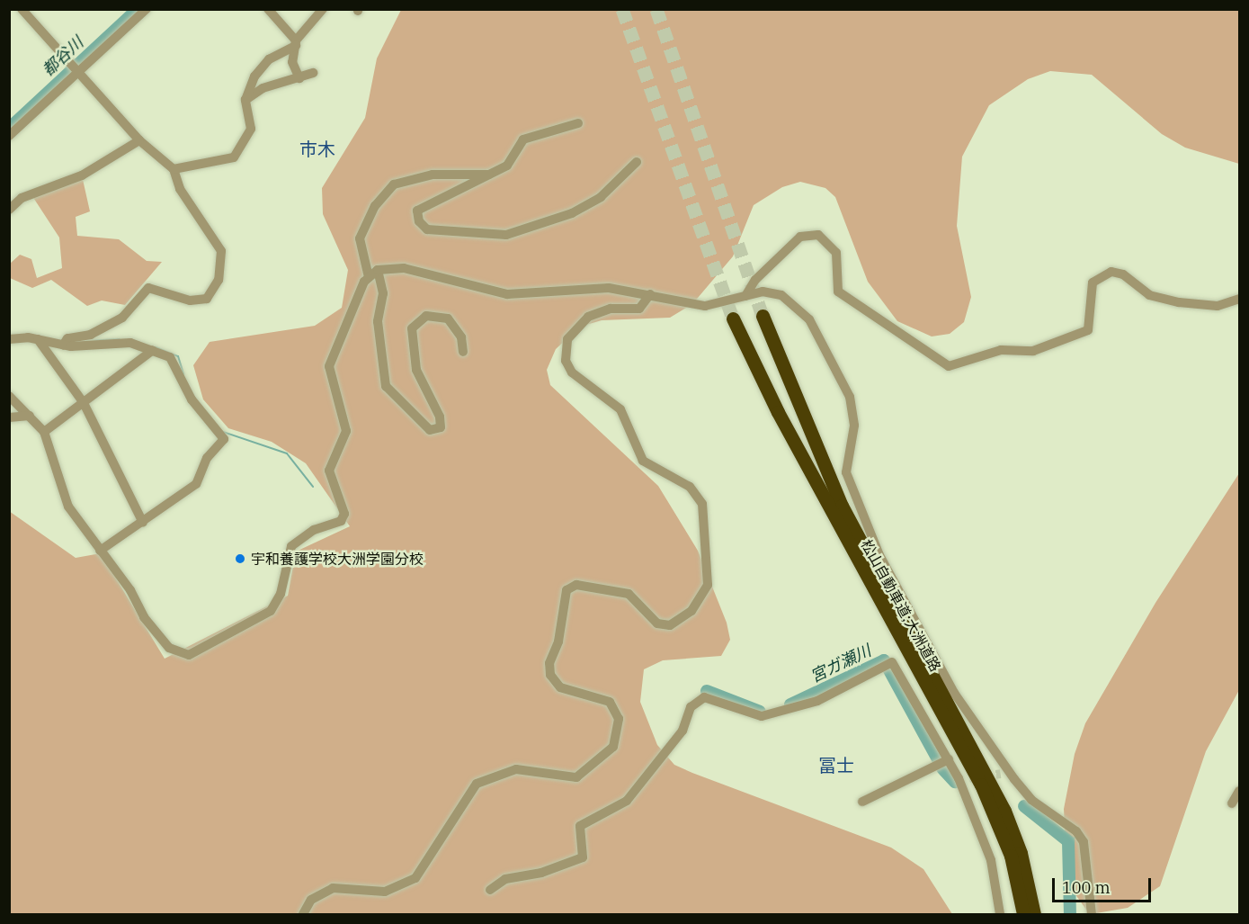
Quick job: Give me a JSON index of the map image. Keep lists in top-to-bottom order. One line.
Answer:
{"streets":{"highway":["松山自動車道;大洲道路"]},"districts":["市木","冨士"],"water":["都谷川","宮ガ瀬川"],"places":["宇和養護学校大洲学園分校"],"scale_bar":"100 m"}
